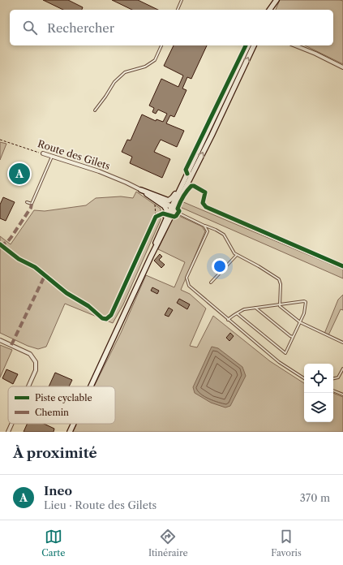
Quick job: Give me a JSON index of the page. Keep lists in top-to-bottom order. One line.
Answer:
{"streets":{"main road":["Route des Gilets"]},"legend":["Piste cyclable","Chemin"],"page":{"search":"Rechercher","pins":"A","heading":"À proximité","list":[{"mark":"A","name":"Ineo","note":"Lieu · Route des Gilets","value":"370 m"}],"nav":["Carte","Itinéraire","Favoris"]}}
